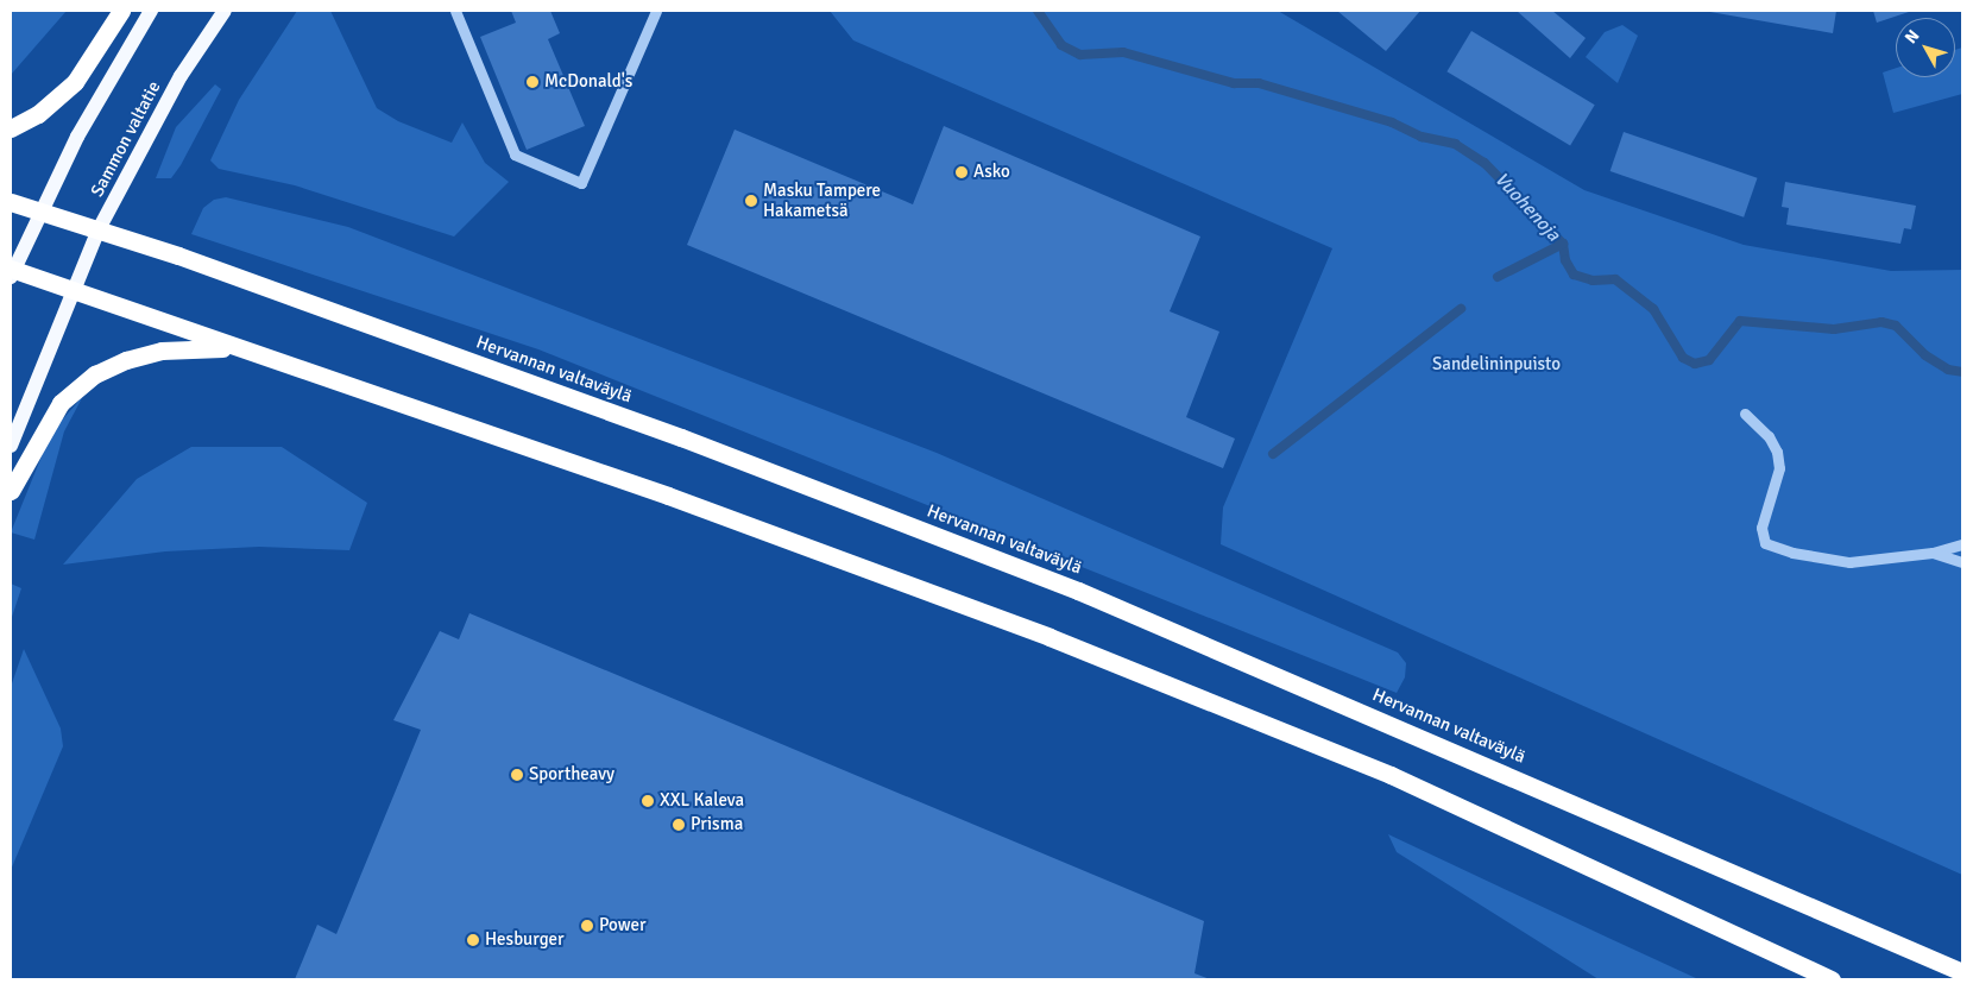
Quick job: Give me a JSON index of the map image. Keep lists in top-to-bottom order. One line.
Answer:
{"streets":{"highway":["Hervannan valtaväylä"],"main road":["Sammon valtatie"]},"crossings":[["Sammon valtatie","Hervannan valtaväylä"]],"water":["Vuohenoja"],"parks":["Sandelininpuisto"],"places":["McDonald's","Asko","Masku Tampere Hakametsä","Sportheavy","XXL Kaleva","Prisma","Power","Hesburger"],"north":"top left"}
